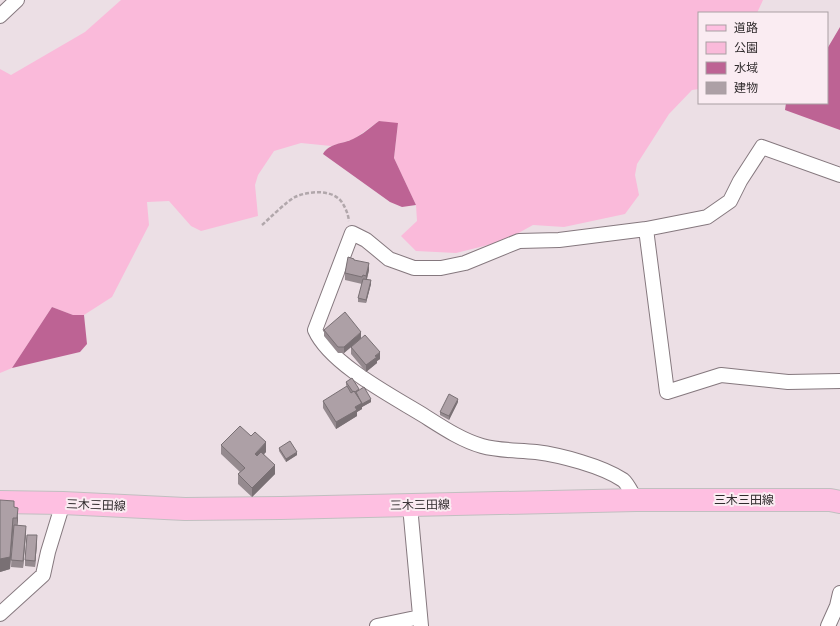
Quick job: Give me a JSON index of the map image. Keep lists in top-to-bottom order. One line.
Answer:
{"streets":{"main road":["三木三田線"]},"legend":["道路","公園","水域","建物"]}
